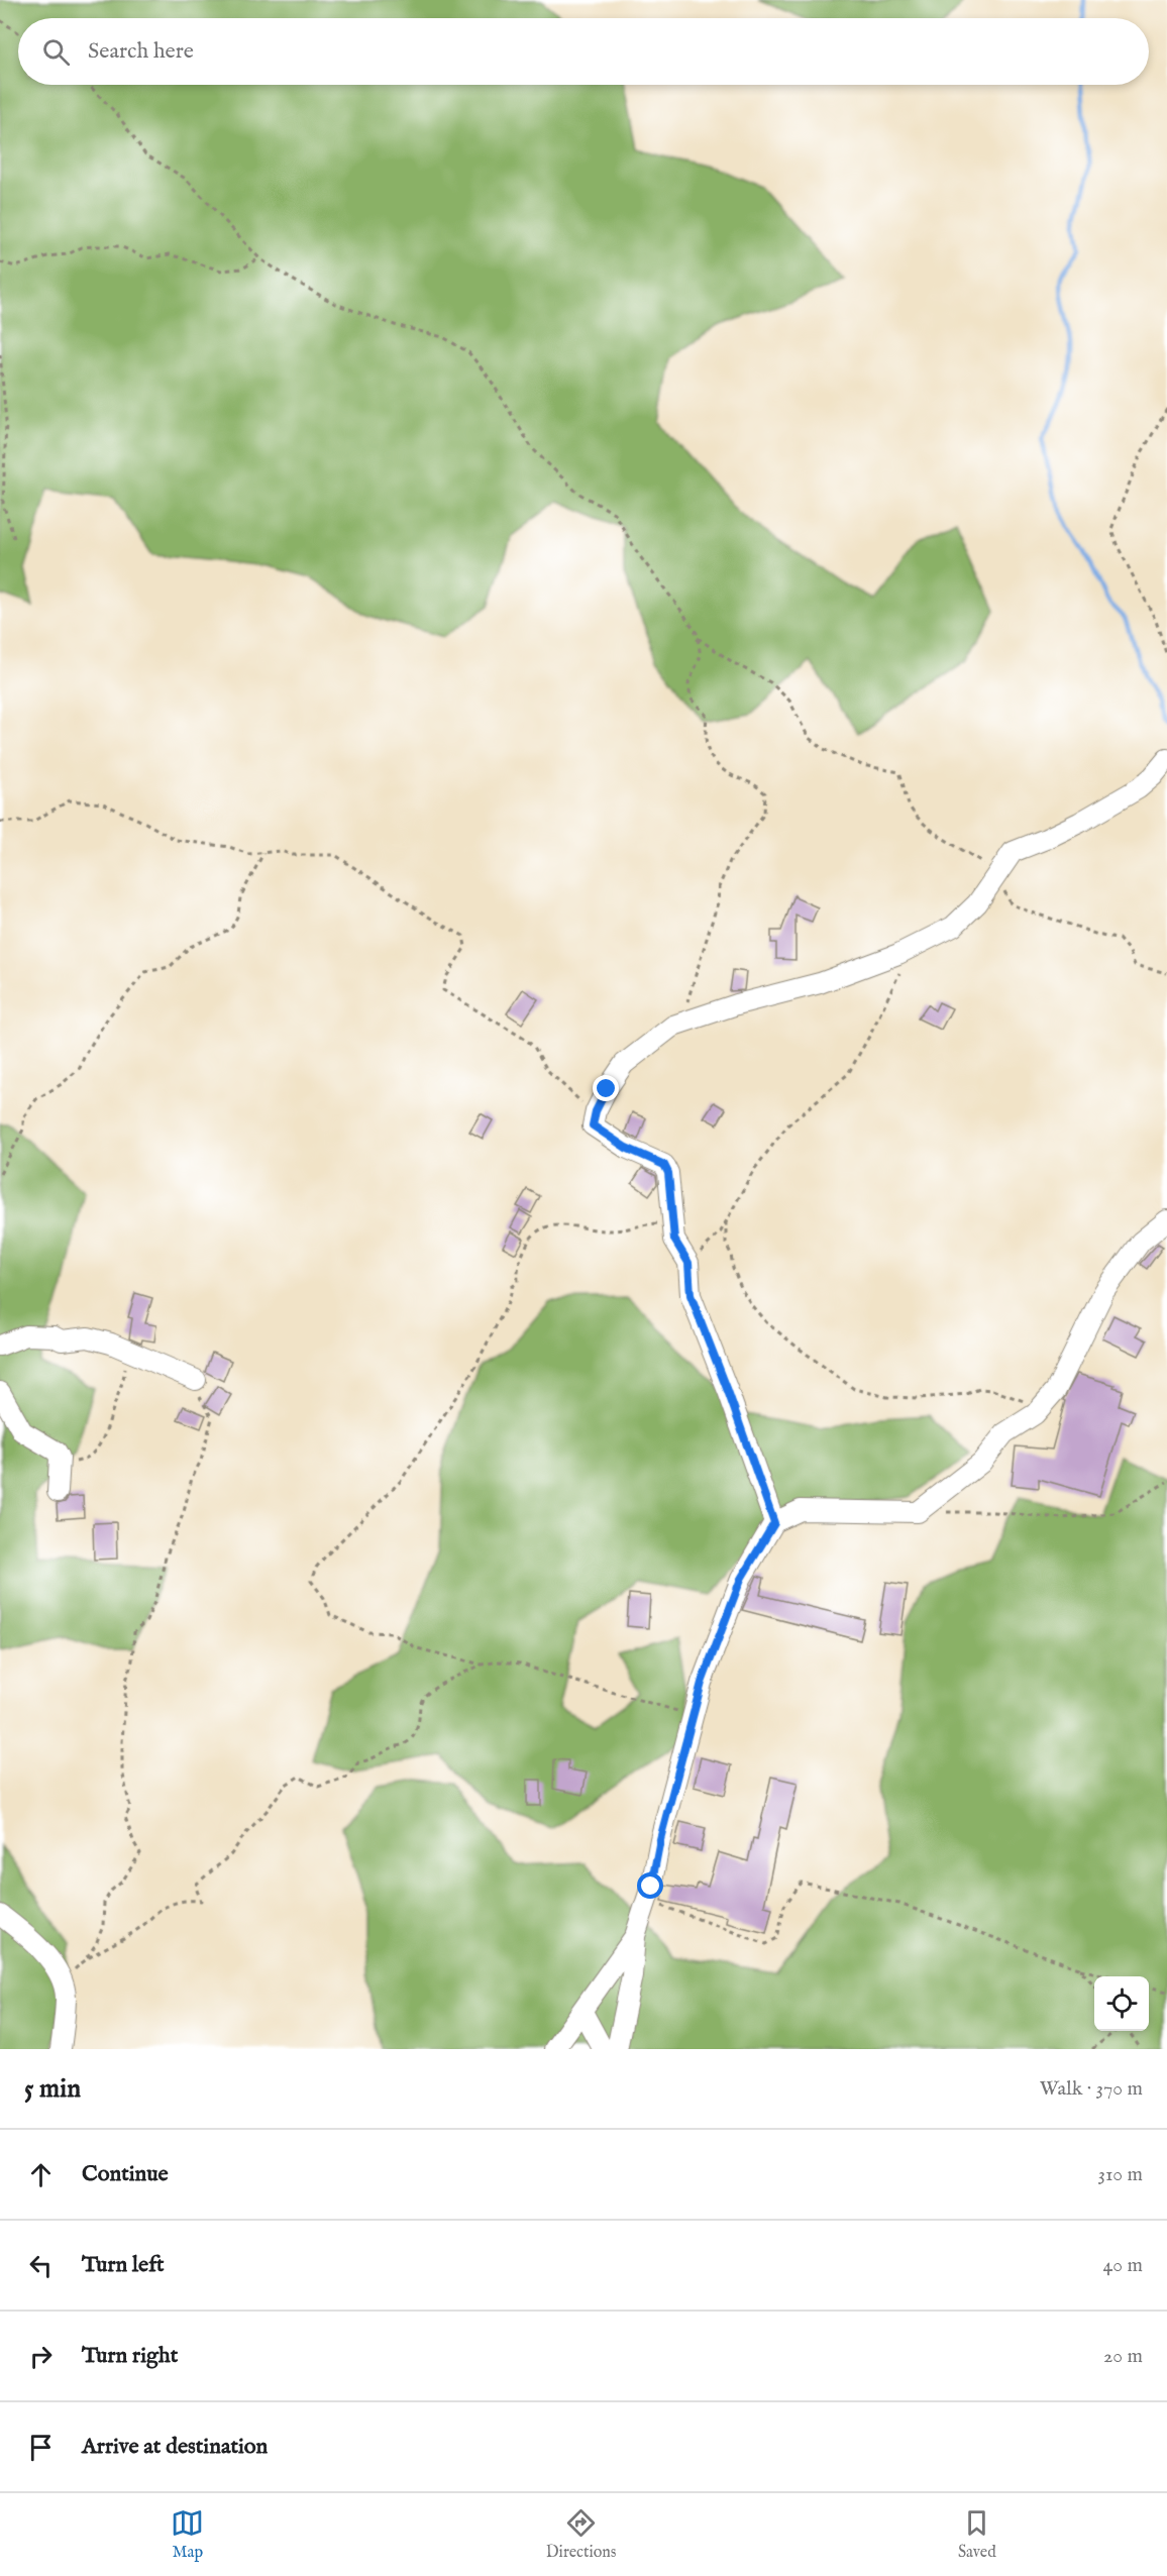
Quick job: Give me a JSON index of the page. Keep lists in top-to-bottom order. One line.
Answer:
{"page":{"search":"Search here","heading":["5 min","Walk · 370 m"],"list":[["Continue","310 m"],["Turn left","40 m"],["Turn right","20 m"],"Arrive at destination"],"nav":["Map","Directions","Saved"]}}
